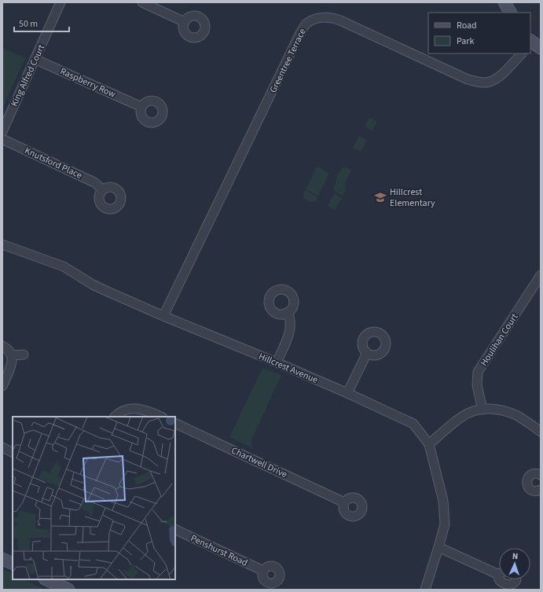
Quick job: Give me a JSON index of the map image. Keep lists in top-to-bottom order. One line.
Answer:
{"streets":{"street":["Greentree Terrace","King Alfred Court","Raspberry Row","Knutsford Place","Houlihan Court","Hillcrest Avenue","Chartwell Drive","Penshurst Road"]},"crossings":[["Greentree Terrace","Hillcrest Avenue"],["King Alfred Court","Raspberry Row"]],"places":{"school or university":["Hillcrest Elementary"]},"legend":["Road","Park"],"scale_bar":"50 m","north":"top"}
